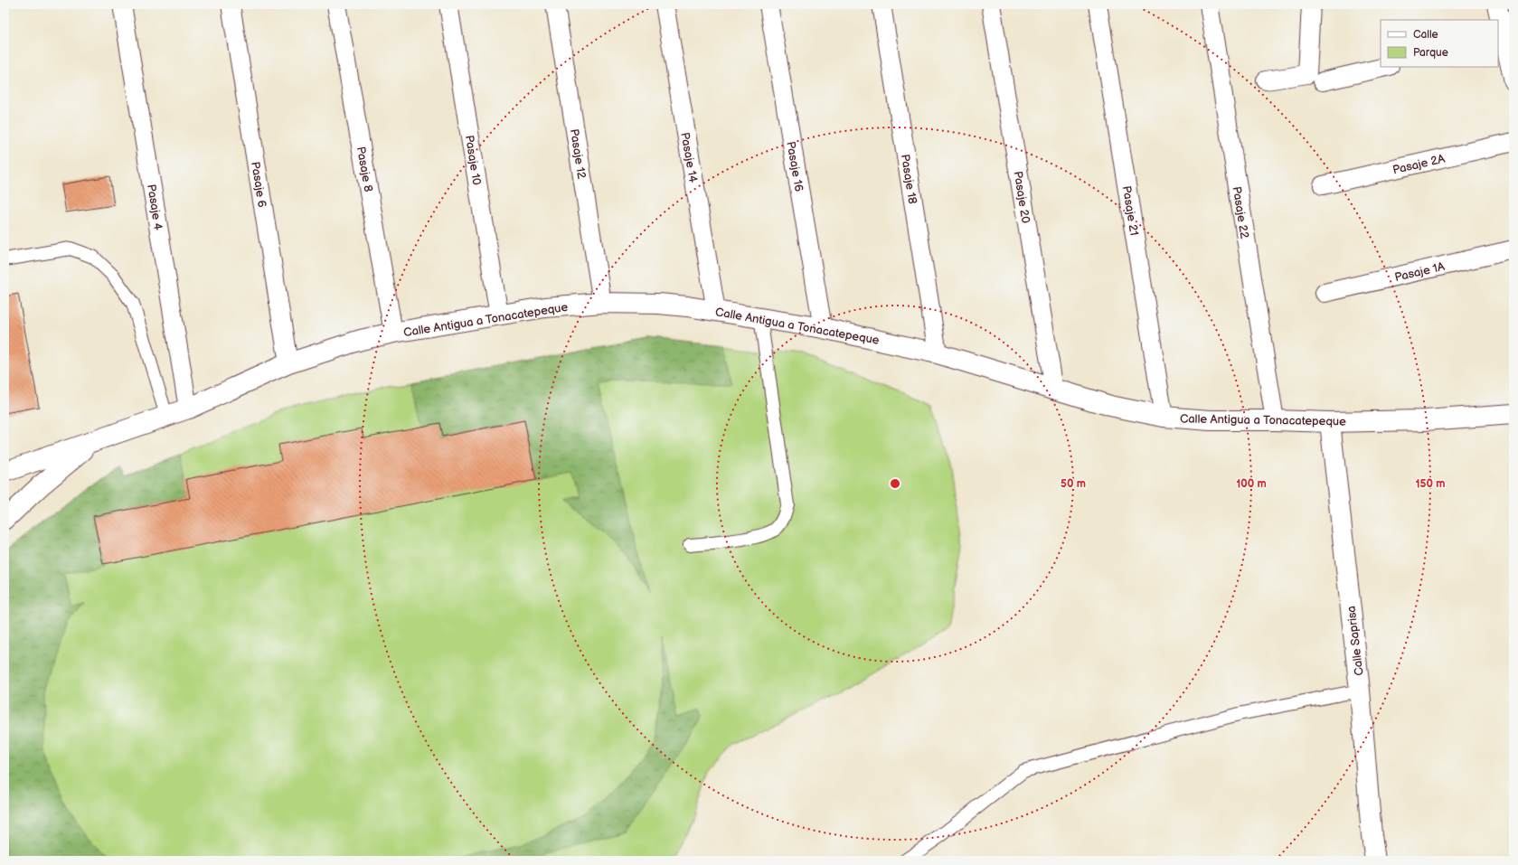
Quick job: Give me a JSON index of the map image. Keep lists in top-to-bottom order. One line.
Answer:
{"streets":{"street":["Pasaje 12","Pasaje 14","Pasaje 10","Pasaje 2A","Pasaje 16","Pasaje 8","Pasaje 18","Pasaje 6","Pasaje 20","Pasaje 4","Pasaje 21","Pasaje 22","Pasaje 1A","Calle Antigua a Tonacatepeque","Calle Saprisa"]},"crossings":[["Pasaje 12","Calle Antigua a Tonacatepeque"],["Pasaje 14","Calle Antigua a Tonacatepeque"],["Pasaje 10","Calle Antigua a Tonacatepeque"],["Pasaje 16","Calle Antigua a Tonacatepeque"],["Pasaje 8","Calle Antigua a Tonacatepeque"],["Pasaje 18","Calle Antigua a Tonacatepeque"],["Pasaje 6","Calle Antigua a Tonacatepeque"],["Pasaje 20","Calle Antigua a Tonacatepeque"],["Pasaje 4","Calle Antigua a Tonacatepeque"],["Pasaje 21","Calle Antigua a Tonacatepeque"],["Pasaje 22","Calle Antigua a Tonacatepeque"],["Calle Antigua a Tonacatepeque","Calle Saprisa"]],"legend":["Calle","Parque"],"rings":["50 m","100 m","150 m"]}
